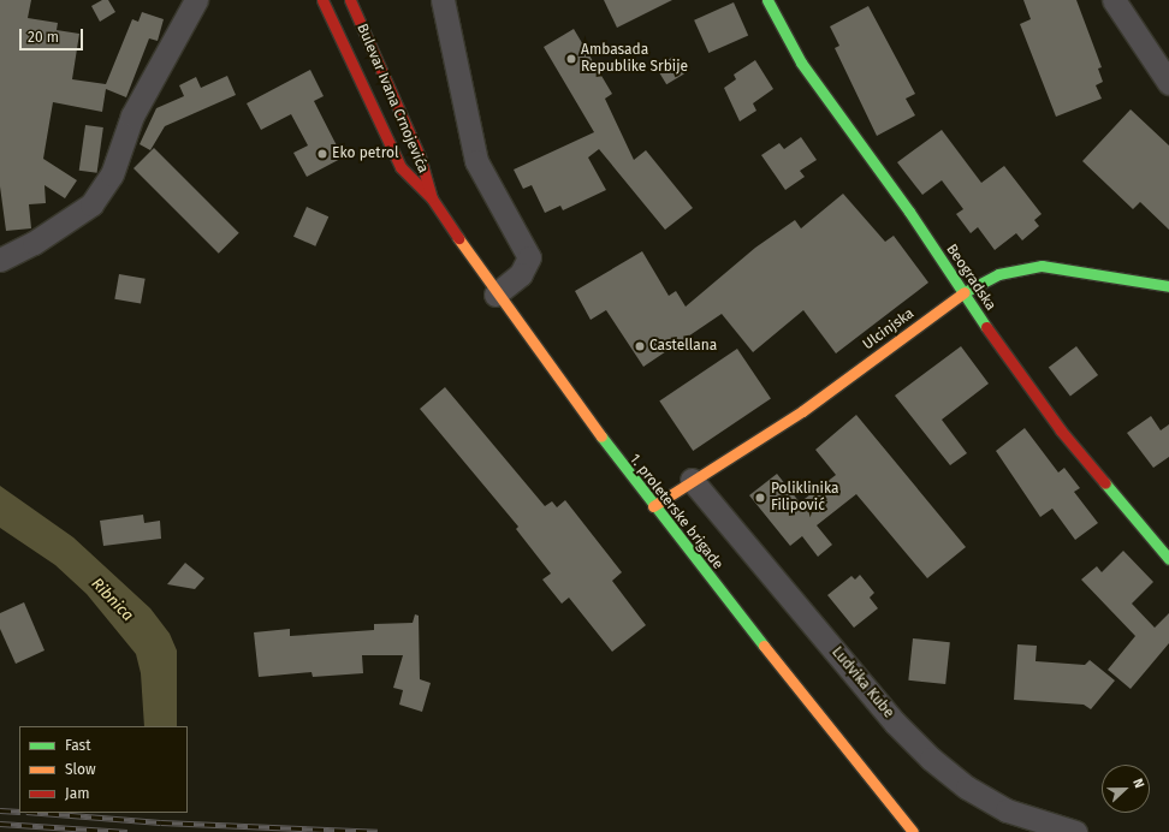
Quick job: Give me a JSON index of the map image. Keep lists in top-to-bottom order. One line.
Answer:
{"streets":{"street":["Bulevar Ivana Crnojevića","Beogradska","Ulcinjska","1. proleterske brigade","Ludvika Kube"]},"crossings":[["Bulevar Ivana Crnojevića","1. proleterske brigade"],["Beogradska","Ulcinjska"],["Ulcinjska","1. proleterske brigade"],["Ulcinjska","Ludvika Kube"]],"water":["Ribnica"],"places":["Ambasada Republike Srbije","Eko petrol","Castellana","Poliklinika Filipović"],"legend":["Fast","Slow","Jam"],"scale_bar":"20 m","north":"right"}
